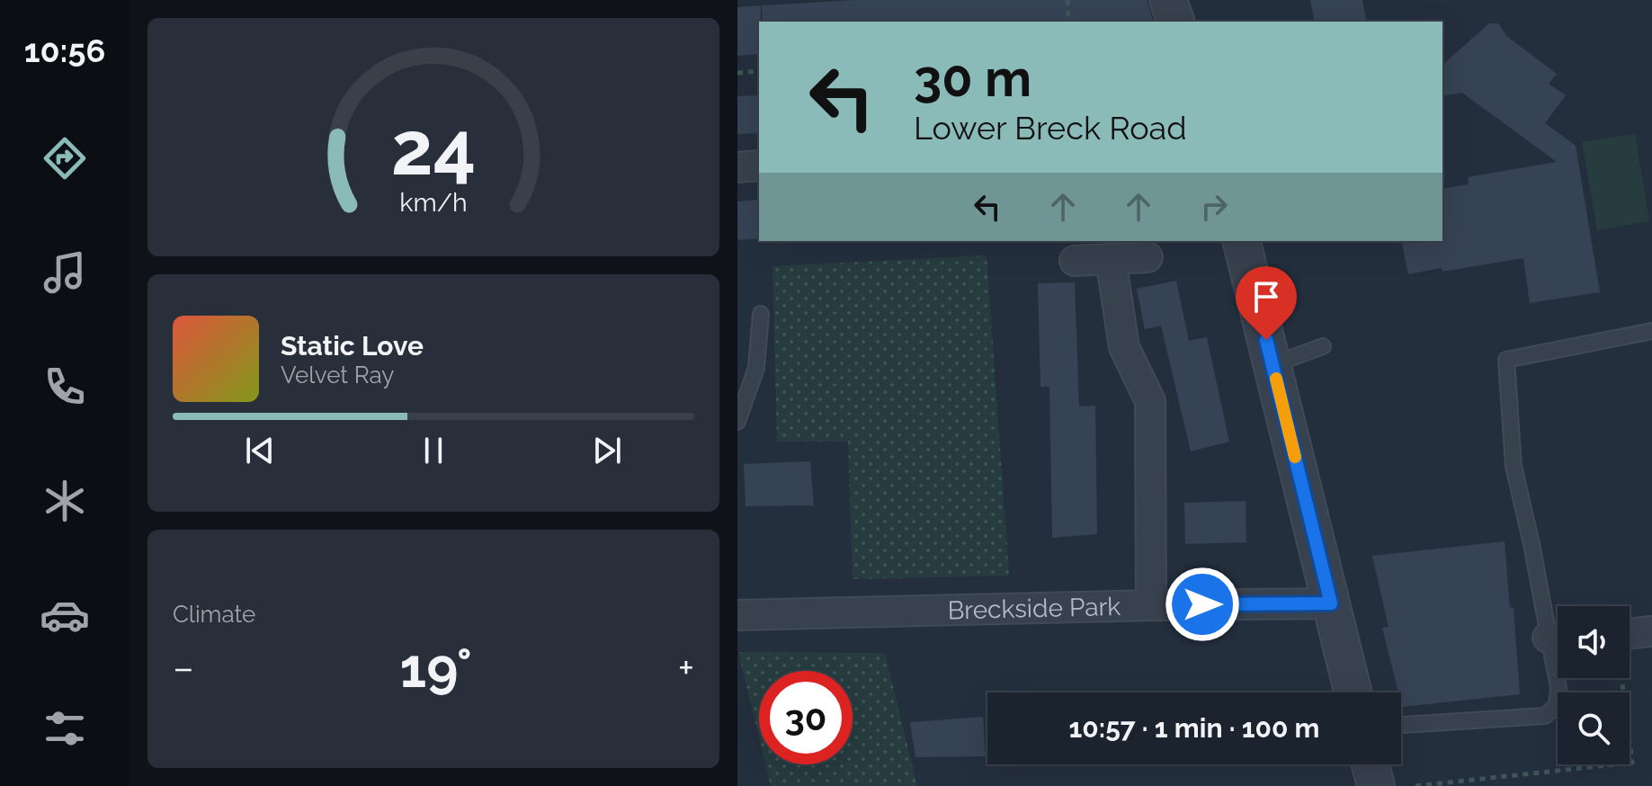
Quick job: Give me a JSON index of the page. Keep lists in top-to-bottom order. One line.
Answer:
{"streets":{"street":["Breckside Park"]},"page":{"tabs":"10:56","turn":["30 m","Lower Breck Road"],"song":["Static Love","Velvet Ray"],"tile":"Climate","heat":["−","19°","+"],"limit":"30","trip":"10:57 · 1 min · 100 m","gauge":["24","km/h"]}}
